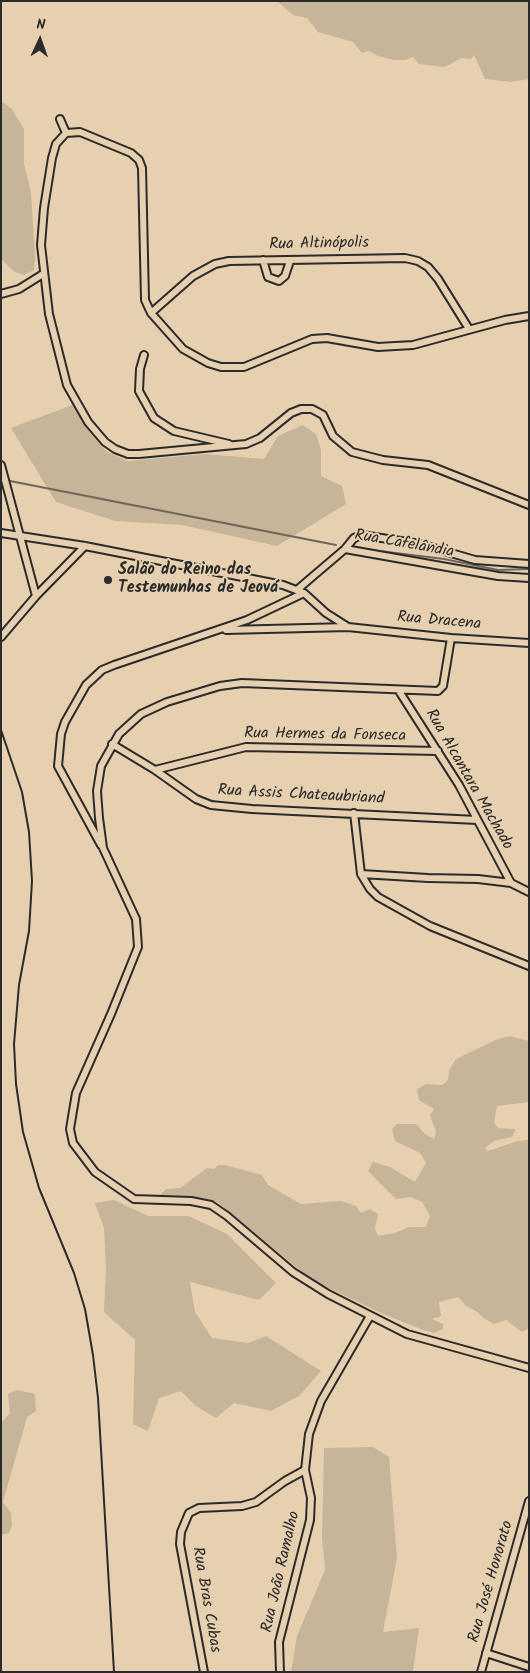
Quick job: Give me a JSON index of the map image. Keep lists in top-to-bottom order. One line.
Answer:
{"streets":{"street":["Rua Altinópolis","Rua Cafelândia","Rua Dracena","Rua Hermes da Fonseca","Rua Alcantara Machado","Rua Assis Chateaubriand","Rua João Ramalho","Rua José Honorato","Rua Bras Cubas"]},"crossings":[["Rua Hermes da Fonseca","Rua Alcantara Machado"],["Rua Hermes da Fonseca","Rua Assis Chateaubriand"],["Rua Alcantara Machado","Rua Assis Chateaubriand"],["Rua João Ramalho","Rua Bras Cubas"]],"places":["Salão do Reino das Testemunhas de Jeová"],"north":"top"}
